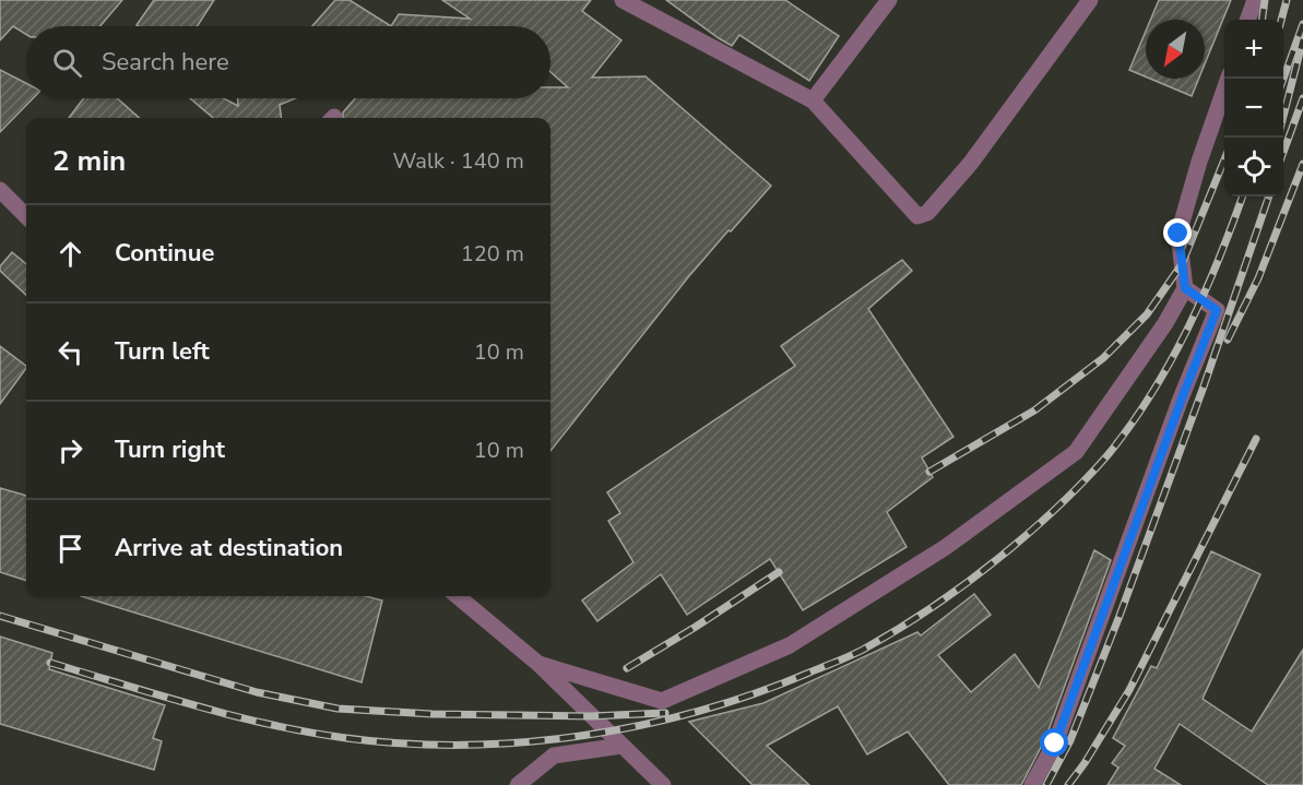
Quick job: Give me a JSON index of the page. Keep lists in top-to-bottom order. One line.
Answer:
{"north":"bottom left","page":{"map_buttons":["+","−"],"search":"Search here","heading":["2 min","Walk · 140 m"],"list":[["Continue","120 m"],["Turn left","10 m"],["Turn right","10 m"],"Arrive at destination"]}}
